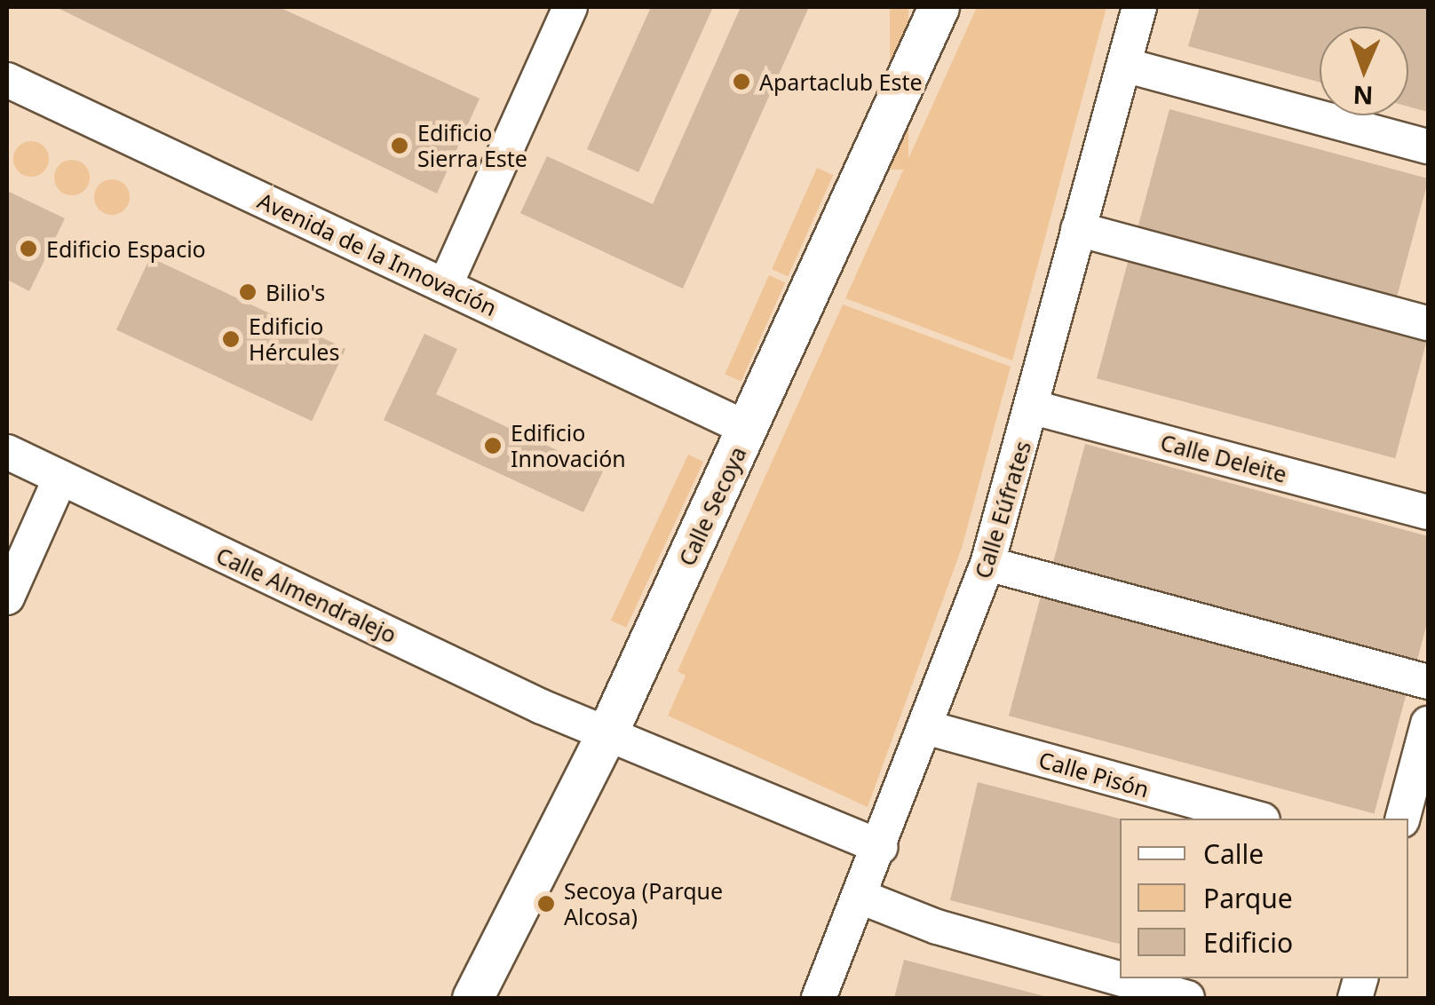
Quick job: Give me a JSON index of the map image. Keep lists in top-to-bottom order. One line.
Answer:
{"streets":{"main road":["Calle Secoya"],"street":["Avenida de la Innovación","Calle Deleite","Calle Eúfrates","Calle Almendralejo","Calle Pisón"]},"crossings":[["Avenida de la Innovación","Calle Secoya"],["Calle Deleite","Calle Eúfrates"],["Calle Secoya","Calle Almendralejo"],["Calle Eúfrates","Calle Almendralejo"],["Calle Eúfrates","Calle Pisón"]],"places":["Apartaclub Este","Edificio Sierra Este","Edificio Espacio","Bilio's","Edificio Hércules","Edificio Innovación","Secoya (Parque Alcosa)"],"legend":["Calle","Parque","Edificio"],"north":"bottom"}
